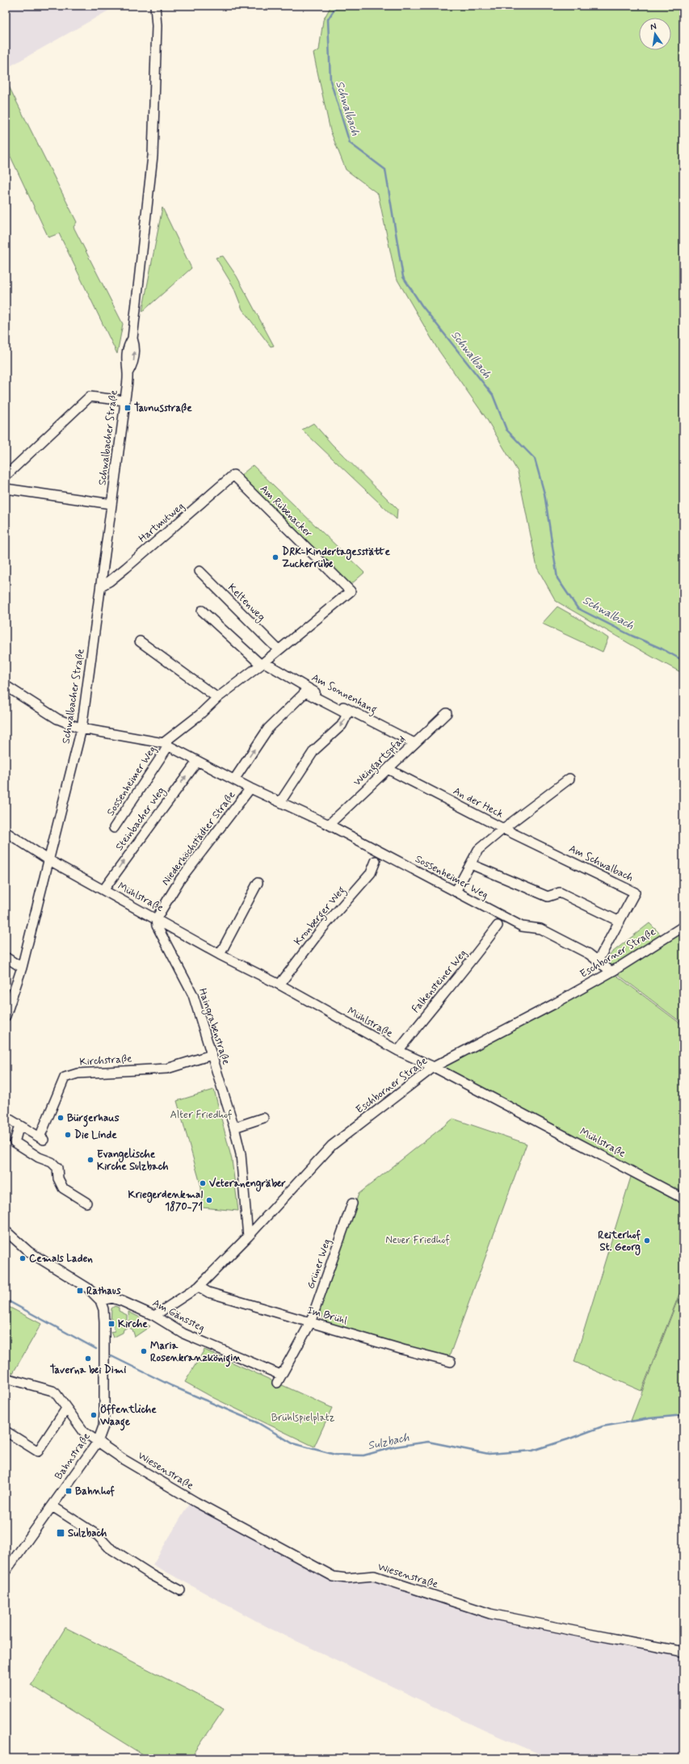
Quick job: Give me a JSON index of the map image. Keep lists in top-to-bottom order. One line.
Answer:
{"streets":{"street":["Schwalbacher Straße","Am Rübenacker","Hartmutweg","Keltenweg","Am Sonnenhang","Weingartspfad","Sossenheimer Weg","An der Heck","Steinbacher Weg","Niederhöchstädter Straße","Am Schwalbach","Mühlstraße","Kronberger Weg","Eschborner Straße","Falkensteiner Weg","Haingrabenstraße","Kirchstraße","Grüner Weg","Am Gänssteg","Im Brühl","Bahnstraße","Wiesenstraße"]},"crossings":[["Schwalbacher Straße","Hartmutweg"],["Schwalbacher Straße","Sossenheimer Weg"],["Schwalbacher Straße","Mühlstraße"],["Am Rübenacker","Hartmutweg"],["Am Rübenacker","Keltenweg"],["Am Sonnenhang","Weingartspfad"],["Weingartspfad","Sossenheimer Weg"],["Weingartspfad","An der Heck"],["Sossenheimer Weg","An der Heck"],["Sossenheimer Weg","Steinbacher Weg"],["Sossenheimer Weg","Niederhöchstädter Straße"],["Sossenheimer Weg","Am Schwalbach"],["Sossenheimer Weg","Eschborner Straße"],["An der Heck","Am Schwalbach"],["Steinbacher Weg","Mühlstraße"],["Niederhöchstädter Straße","Mühlstraße"],["Niederhöchstädter Straße","Haingrabenstraße"],["Mühlstraße","Kronberger Weg"],["Mühlstraße","Eschborner Straße"],["Mühlstraße","Falkensteiner Weg"],["Mühlstraße","Haingrabenstraße"],["Eschborner Straße","Haingrabenstraße"],["Eschborner Straße","Am Gänssteg"],["Eschborner Straße","Im Brühl"],["Haingrabenstraße","Kirchstraße"],["Grüner Weg","Am Gänssteg"],["Grüner Weg","Im Brühl"],["Am Gänssteg","Bahnstraße"],["Bahnstraße","Wiesenstraße"]],"one_way":["Steinbacher Weg"],"water":["Schwalbach","Sulzbach"],"parks":["Alter Friedhof","Neuer Friedhof","Brühlspielplatz"],"places":{"transit":["Taunusstraße","Rathaus","Kirche","Bahnhof","Sulzbach"],"other":["DRK-Kindertagesstätte Zuckerrübe","Bürgerhaus","Die Linde","Evangelische Kirche Sulzbach","Veteranengräber","Kriegerdenkmal 1870-71","Reiterhof St. Georg","Cemals Laden","Maria Rosenkranzkönigin","Taverna bei Dimi","Öffentliche Waage"]},"north":"top"}
